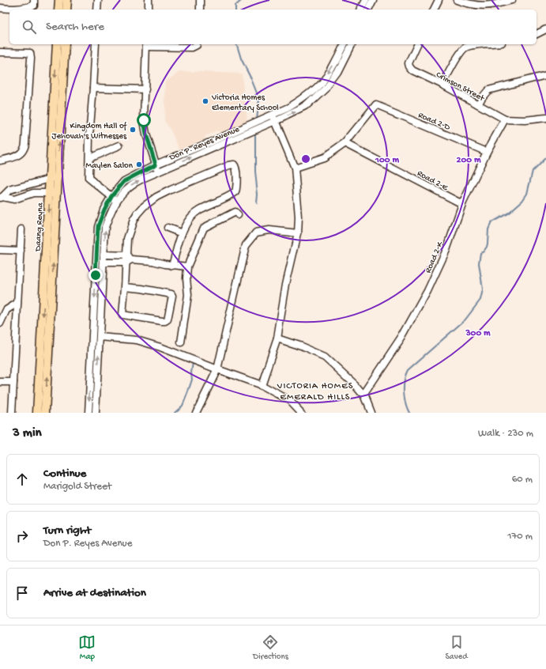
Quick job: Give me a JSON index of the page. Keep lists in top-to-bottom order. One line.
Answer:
{"streets":{"main road":["Daang Reyna"],"street":["Crimson Street","Road 2-D","Don P. Reyes Avenue","Road 2-E","Road 2-K"]},"crossings":[["Crimson Street","Road 2-K"],["Road 2-D","Road 2-E"],["Road 2-D","Road 2-K"],["Road 2-E","Road 2-K"]],"districts":["VICTORIA HOMES EMERALD HILLS"],"places":["Victoria Homes Elementary School","Kingdom Hall of Jehovah's Witnesses","Maylen Salon"],"page":{"search":"Search here","heading":["3 min","Walk · 230 m"],"list":[["Continue","Marigold Street","60 m"],["Turn right","Don P. Reyes Avenue","170 m"],"Arrive at destination"],"nav":["Map","Directions","Saved"]},"rings":["100 m","200 m","300 m"]}
